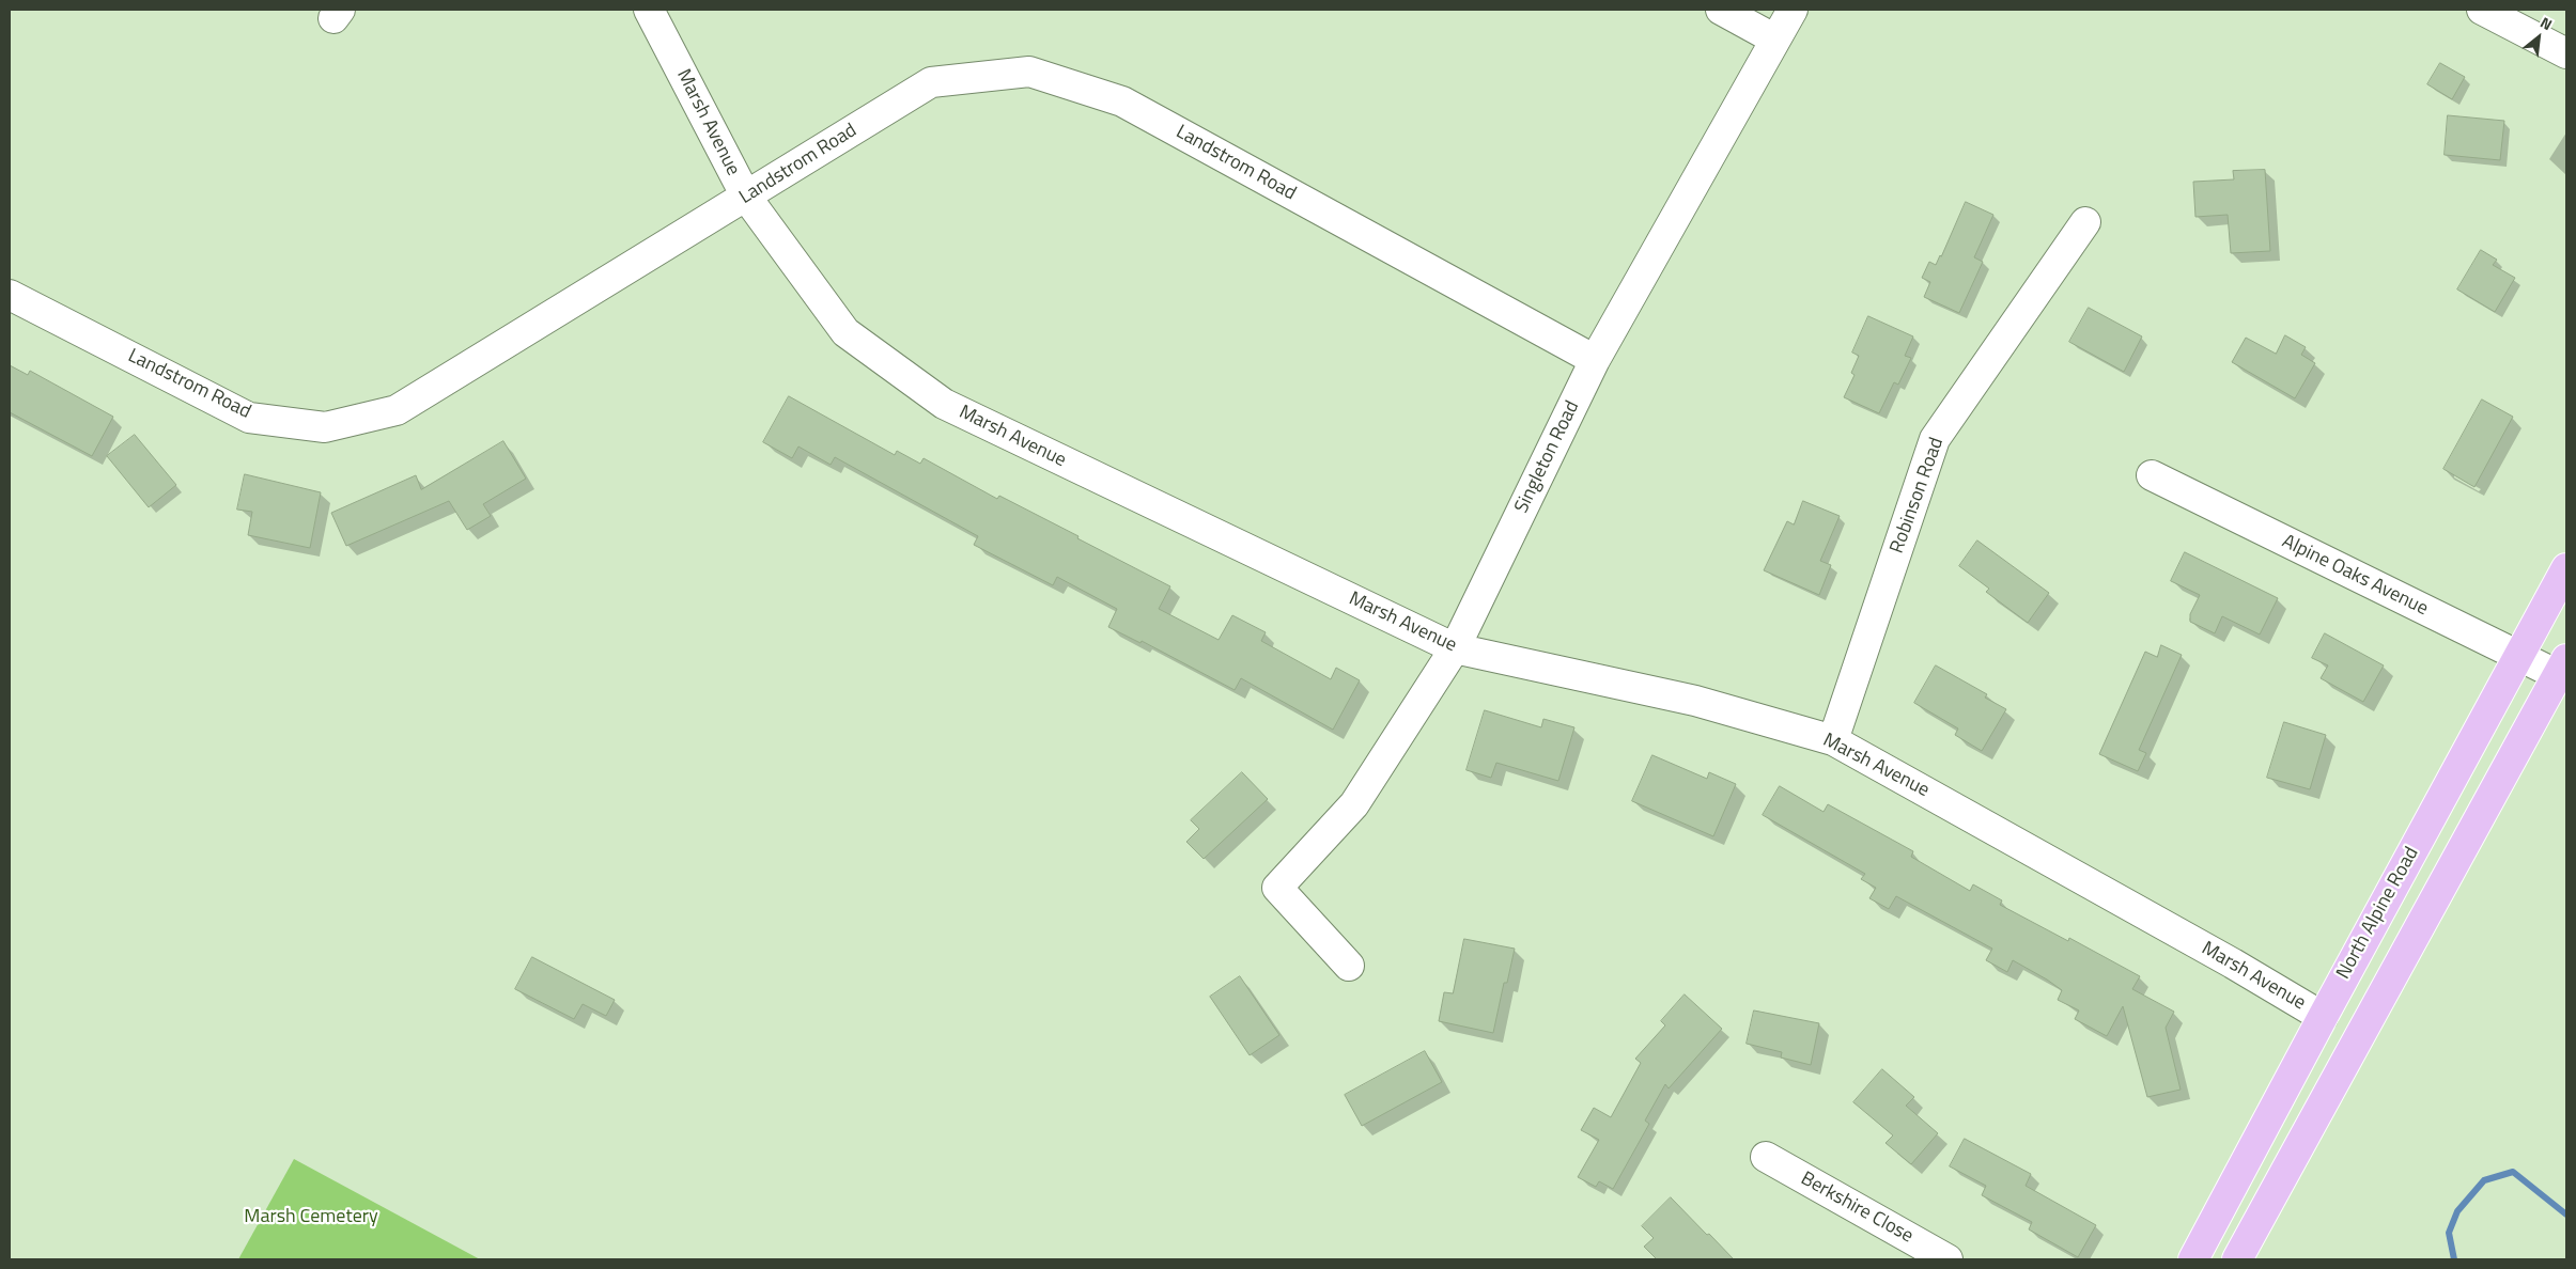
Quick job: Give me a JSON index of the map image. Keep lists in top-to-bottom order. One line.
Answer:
{"streets":{"main road":["North Alpine Road"],"street":["Marsh Avenue","Landstrom Road","Singleton Road","Robinson Road","Alpine Oaks Avenue","Berkshire Close"]},"crossings":[["Marsh Avenue","Landstrom Road"],["Marsh Avenue","Singleton Road"],["Marsh Avenue","Robinson Road"],["Marsh Avenue","North Alpine Road"],["Landstrom Road","Singleton Road"],["Alpine Oaks Avenue","North Alpine Road"]],"parks":["Marsh Cemetery"],"north":"top right"}
